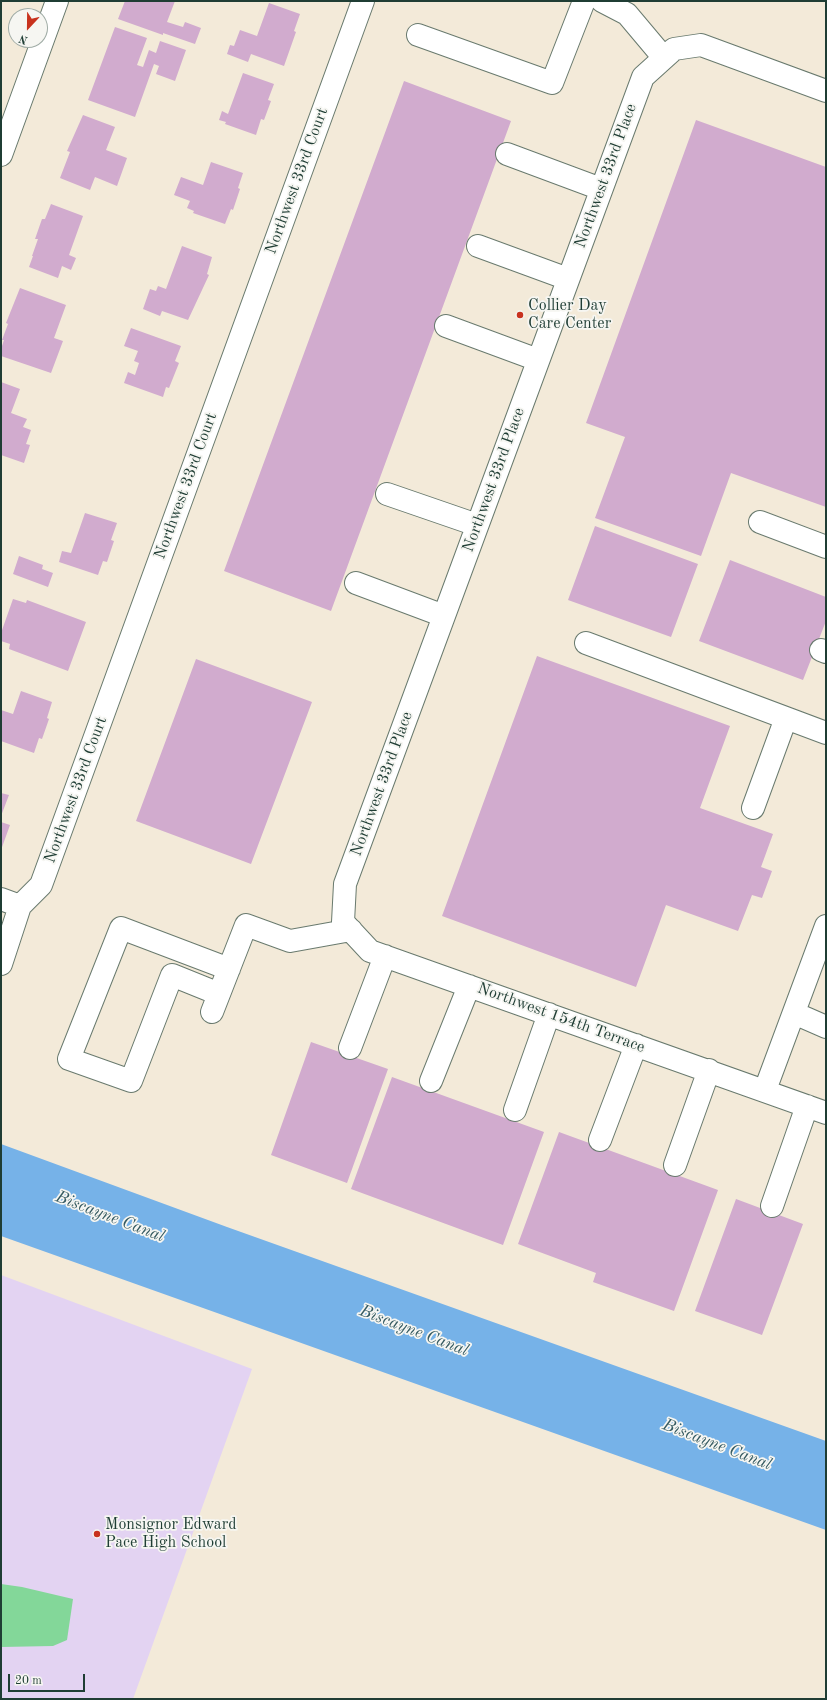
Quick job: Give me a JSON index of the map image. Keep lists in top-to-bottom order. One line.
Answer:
{"streets":{"street":["Northwest 33rd Place","Northwest 33rd Court","Northwest 154th Terrace"]},"crossings":[["Northwest 33rd Place","Northwest 154th Terrace"]],"water":["Biscayne Canal"],"places":["Collier Day Care Center","Monsignor Edward Pace High School"],"scale_bar":"20 m","north":"bottom"}
